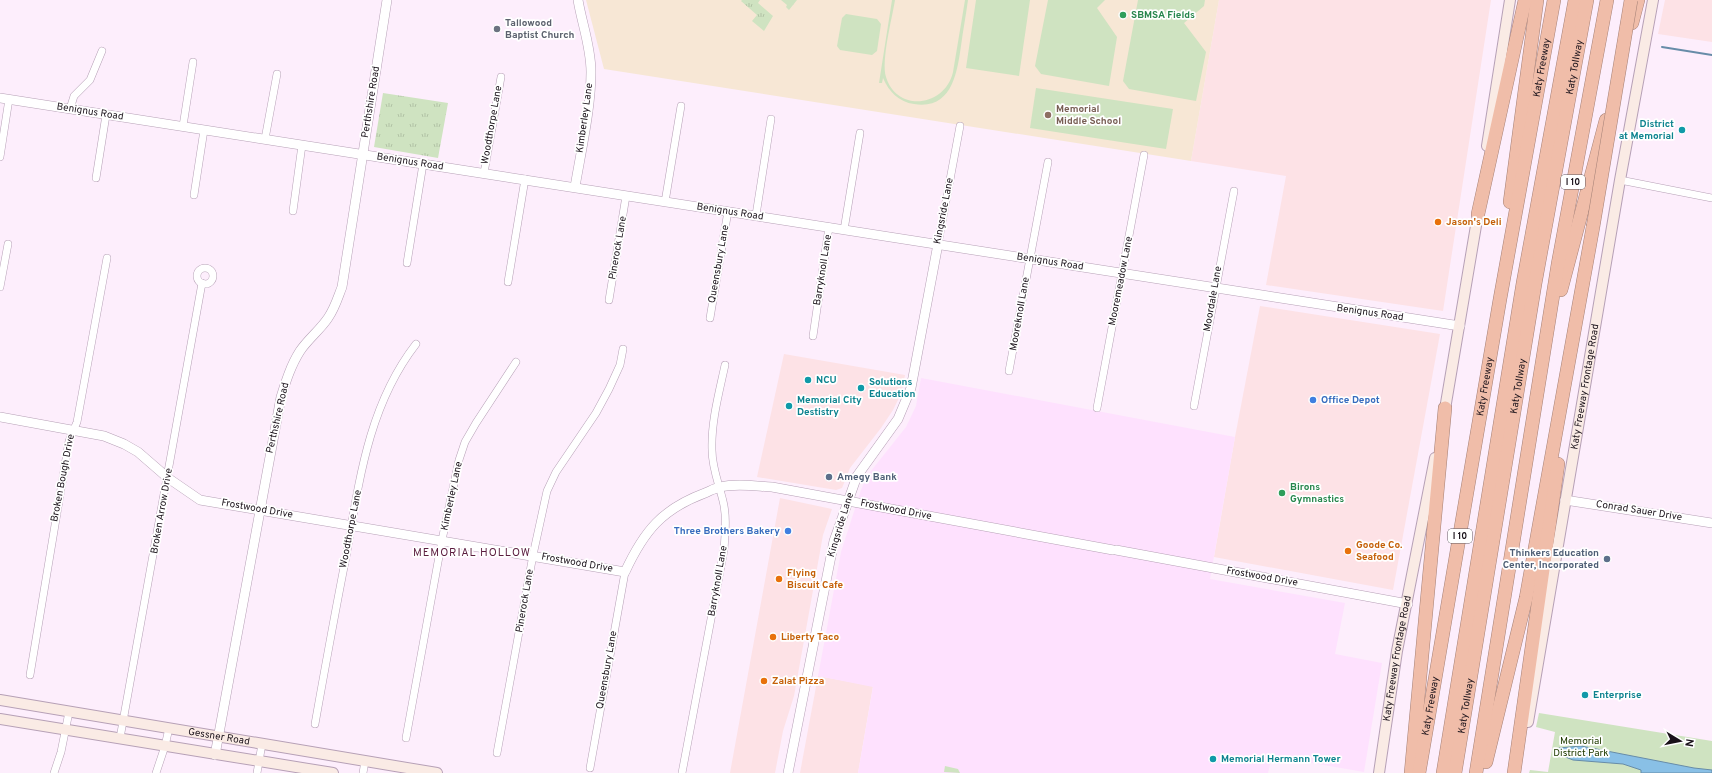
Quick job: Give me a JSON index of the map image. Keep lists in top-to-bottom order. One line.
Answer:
{"streets":{"highway":["Katy Freeway","Katy Tollway","I 10"],"main road":["Katy Freeway Frontage Road","Gessner Road"],"street":["Perthshire Road","Benignus Road","Kimberley Lane","Woodthorpe Lane","Kingsride Lane","Pinerock Lane","Queensbury Lane","Barryknoll Lane","Mooremeadow Lane","Moordale Lane","Mooreknoll Lane","Broken Bough Drive","Frostwood Drive","Broken Arrow Drive","Conrad Sauer Drive"]},"crossings":[["Perthshire Road","Benignus Road"],["Perthshire Road","Frostwood Drive"],["Perthshire Road","Gessner Road"],["Benignus Road","Kimberley Lane"],["Benignus Road","Woodthorpe Lane"],["Benignus Road","Kingsride Lane"],["Benignus Road","Pinerock Lane"],["Benignus Road","Queensbury Lane"],["Benignus Road","Barryknoll Lane"],["Benignus Road","Mooremeadow Lane"],["Benignus Road","Moordale Lane"],["Benignus Road","Mooreknoll Lane"],["Benignus Road","Katy Freeway Frontage Road"],["Kimberley Lane","Frostwood Drive"],["Woodthorpe Lane","Frostwood Drive"],["Kingsride Lane","Frostwood Drive"],["Pinerock Lane","Frostwood Drive"],["Queensbury Lane","Frostwood Drive"],["Barryknoll Lane","Frostwood Drive"],["Katy Freeway Frontage Road","Frostwood Drive"],["Katy Freeway Frontage Road","Conrad Sauer Drive"],["Broken Bough Drive","Frostwood Drive"],["Frostwood Drive","Broken Arrow Drive"],["Broken Arrow Drive","Gessner Road"]],"districts":["MEMORIAL HOLLOW"],"parks":["Memorial District Park"],"places":["SBMSA Fields","Tallowood Baptist Church","Memorial Middle School","District at Memorial","Jason's Deli","NCU","Solutions Education","Office Depot","Memorial City Destistry","Amegy Bank","Birons Gymnastics","Three Brothers Bakery","Goode Co. Seafood","Thinkers Education Center, Incorporated","Flying Biscuit Cafe","Liberty Taco","Zalat Pizza","Enterprise","Memorial Hermann Tower"],"north":"right"}
